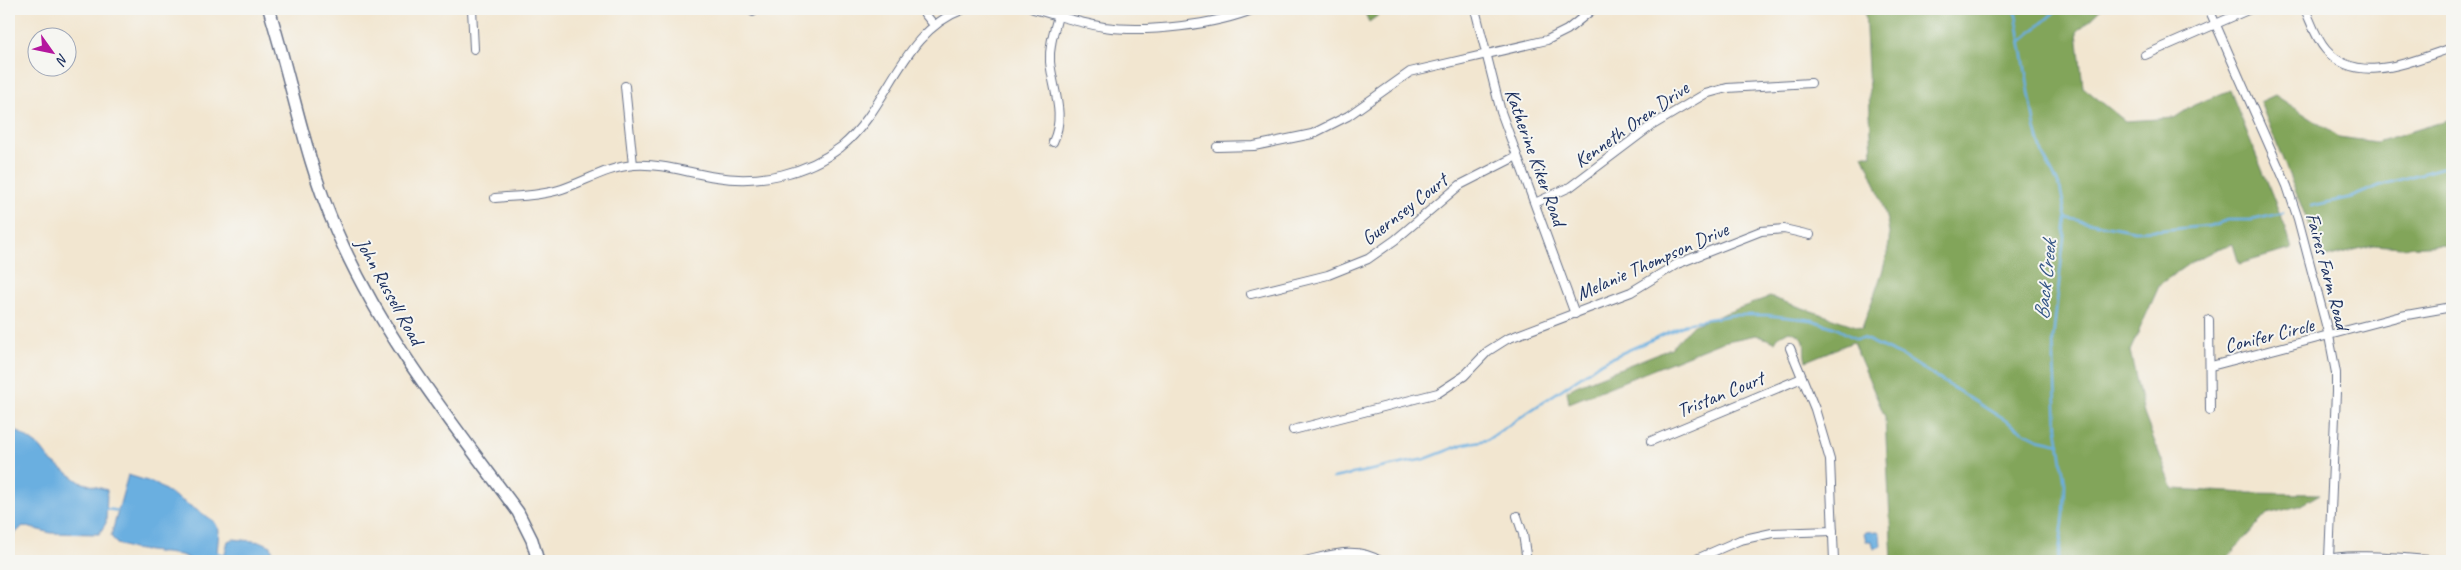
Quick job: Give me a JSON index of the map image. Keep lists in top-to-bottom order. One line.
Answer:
{"streets":{"street":["Kenneth Oren Drive","Katherine Kiker Road","Guernsey Court","Melanie Thompson Drive","Faires Farm Road","John Russell Road","Conifer Circle","Tristan Court"]},"crossings":[["Kenneth Oren Drive","Katherine Kiker Road"],["Katherine Kiker Road","Guernsey Court"],["Katherine Kiker Road","Melanie Thompson Drive"],["Faires Farm Road","Conifer Circle"]],"water":["Back Creek"],"north":"bottom right"}
